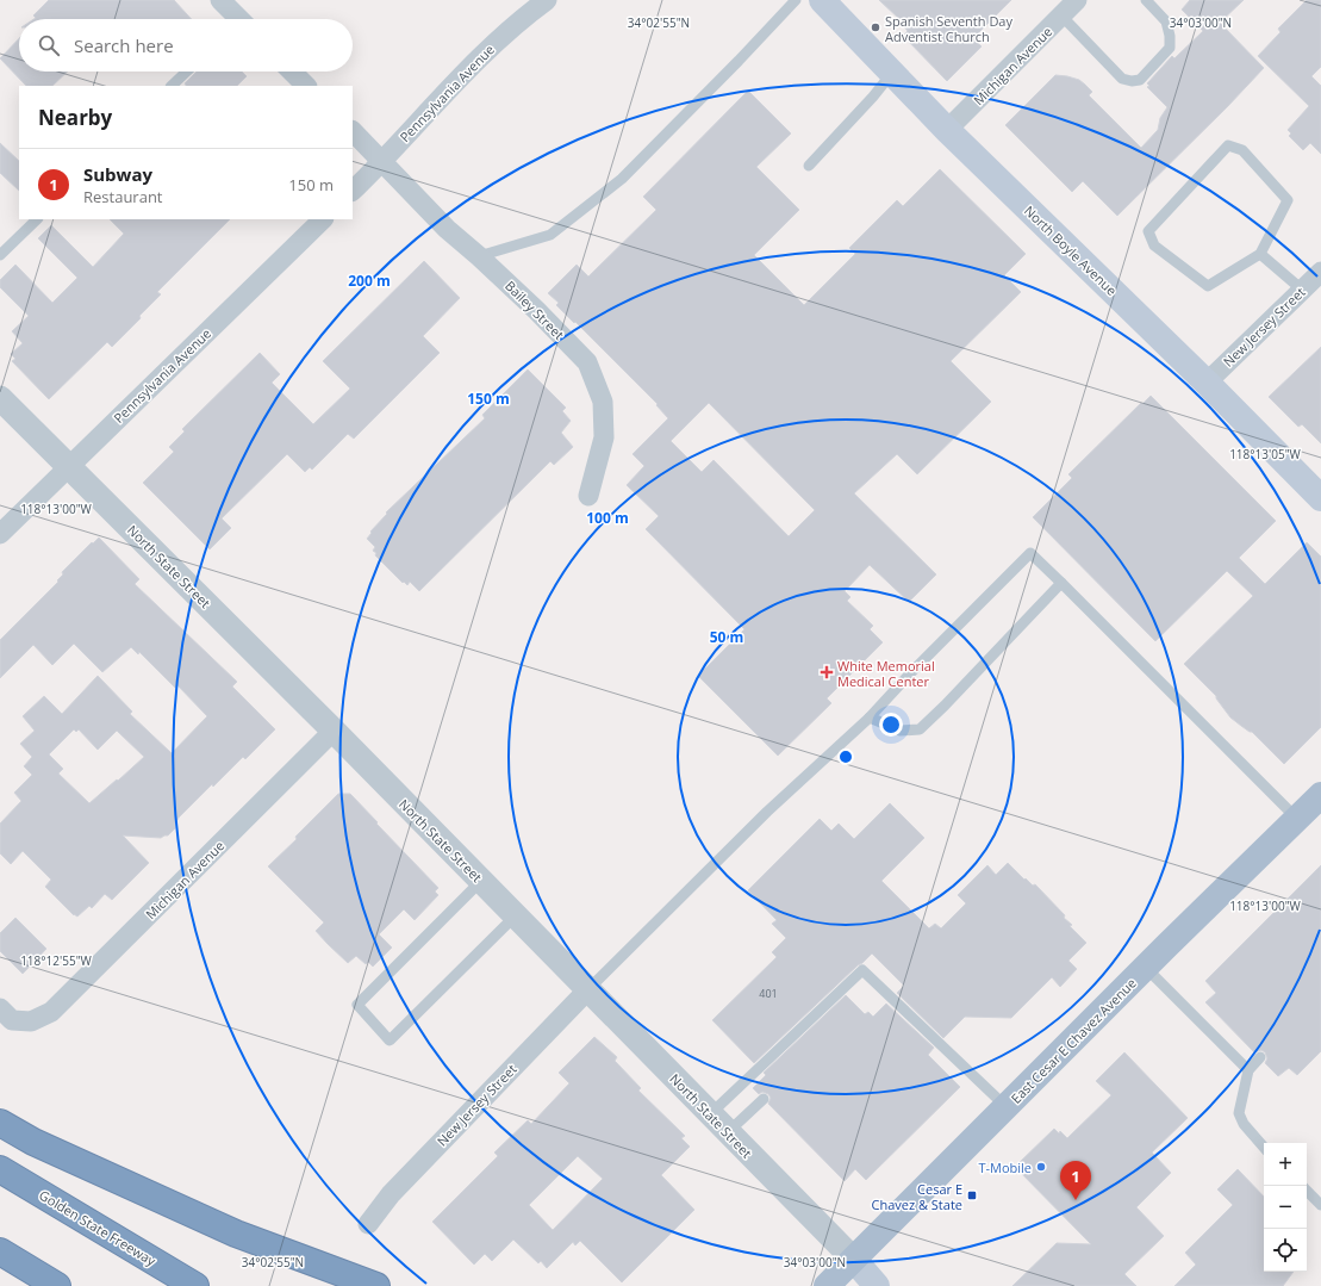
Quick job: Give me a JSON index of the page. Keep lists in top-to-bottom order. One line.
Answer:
{"streets":{"highway":["Golden State Freeway"],"main road":["North Boyle Avenue","North State Street","East Cesar E Chavez Avenue"],"street":["Michigan Avenue","Pennsylvania Avenue","Bailey Street","New Jersey Street"]},"crossings":[["Michigan Avenue","North Boyle Avenue"],["Michigan Avenue","North State Street"],["Pennsylvania Avenue","Bailey Street"],["Pennsylvania Avenue","North State Street"],["North Boyle Avenue","New Jersey Street"],["New Jersey Street","North State Street"],["North State Street","East Cesar E Chavez Avenue"]],"places":{"other":["Spanish Seventh Day Adventist Church","T-Mobile"],"health":["White Memorial Medical Center"],"transit":["Cesar E Chavez & State"]},"house_numbers":["401"],"page":{"search":"Search here","heading":"Nearby","list":[{"mark":"1","name":"Subway","note":"Restaurant","value":"150 m"}],"map_buttons":["+","−"],"pins":"1"},"coordinates":["34°02'55\"N","34°03'00\"N","118°13'05\"W","118°13'00\"W","118°12'55\"W"],"rings":["200 m","150 m","100 m","50 m"]}
